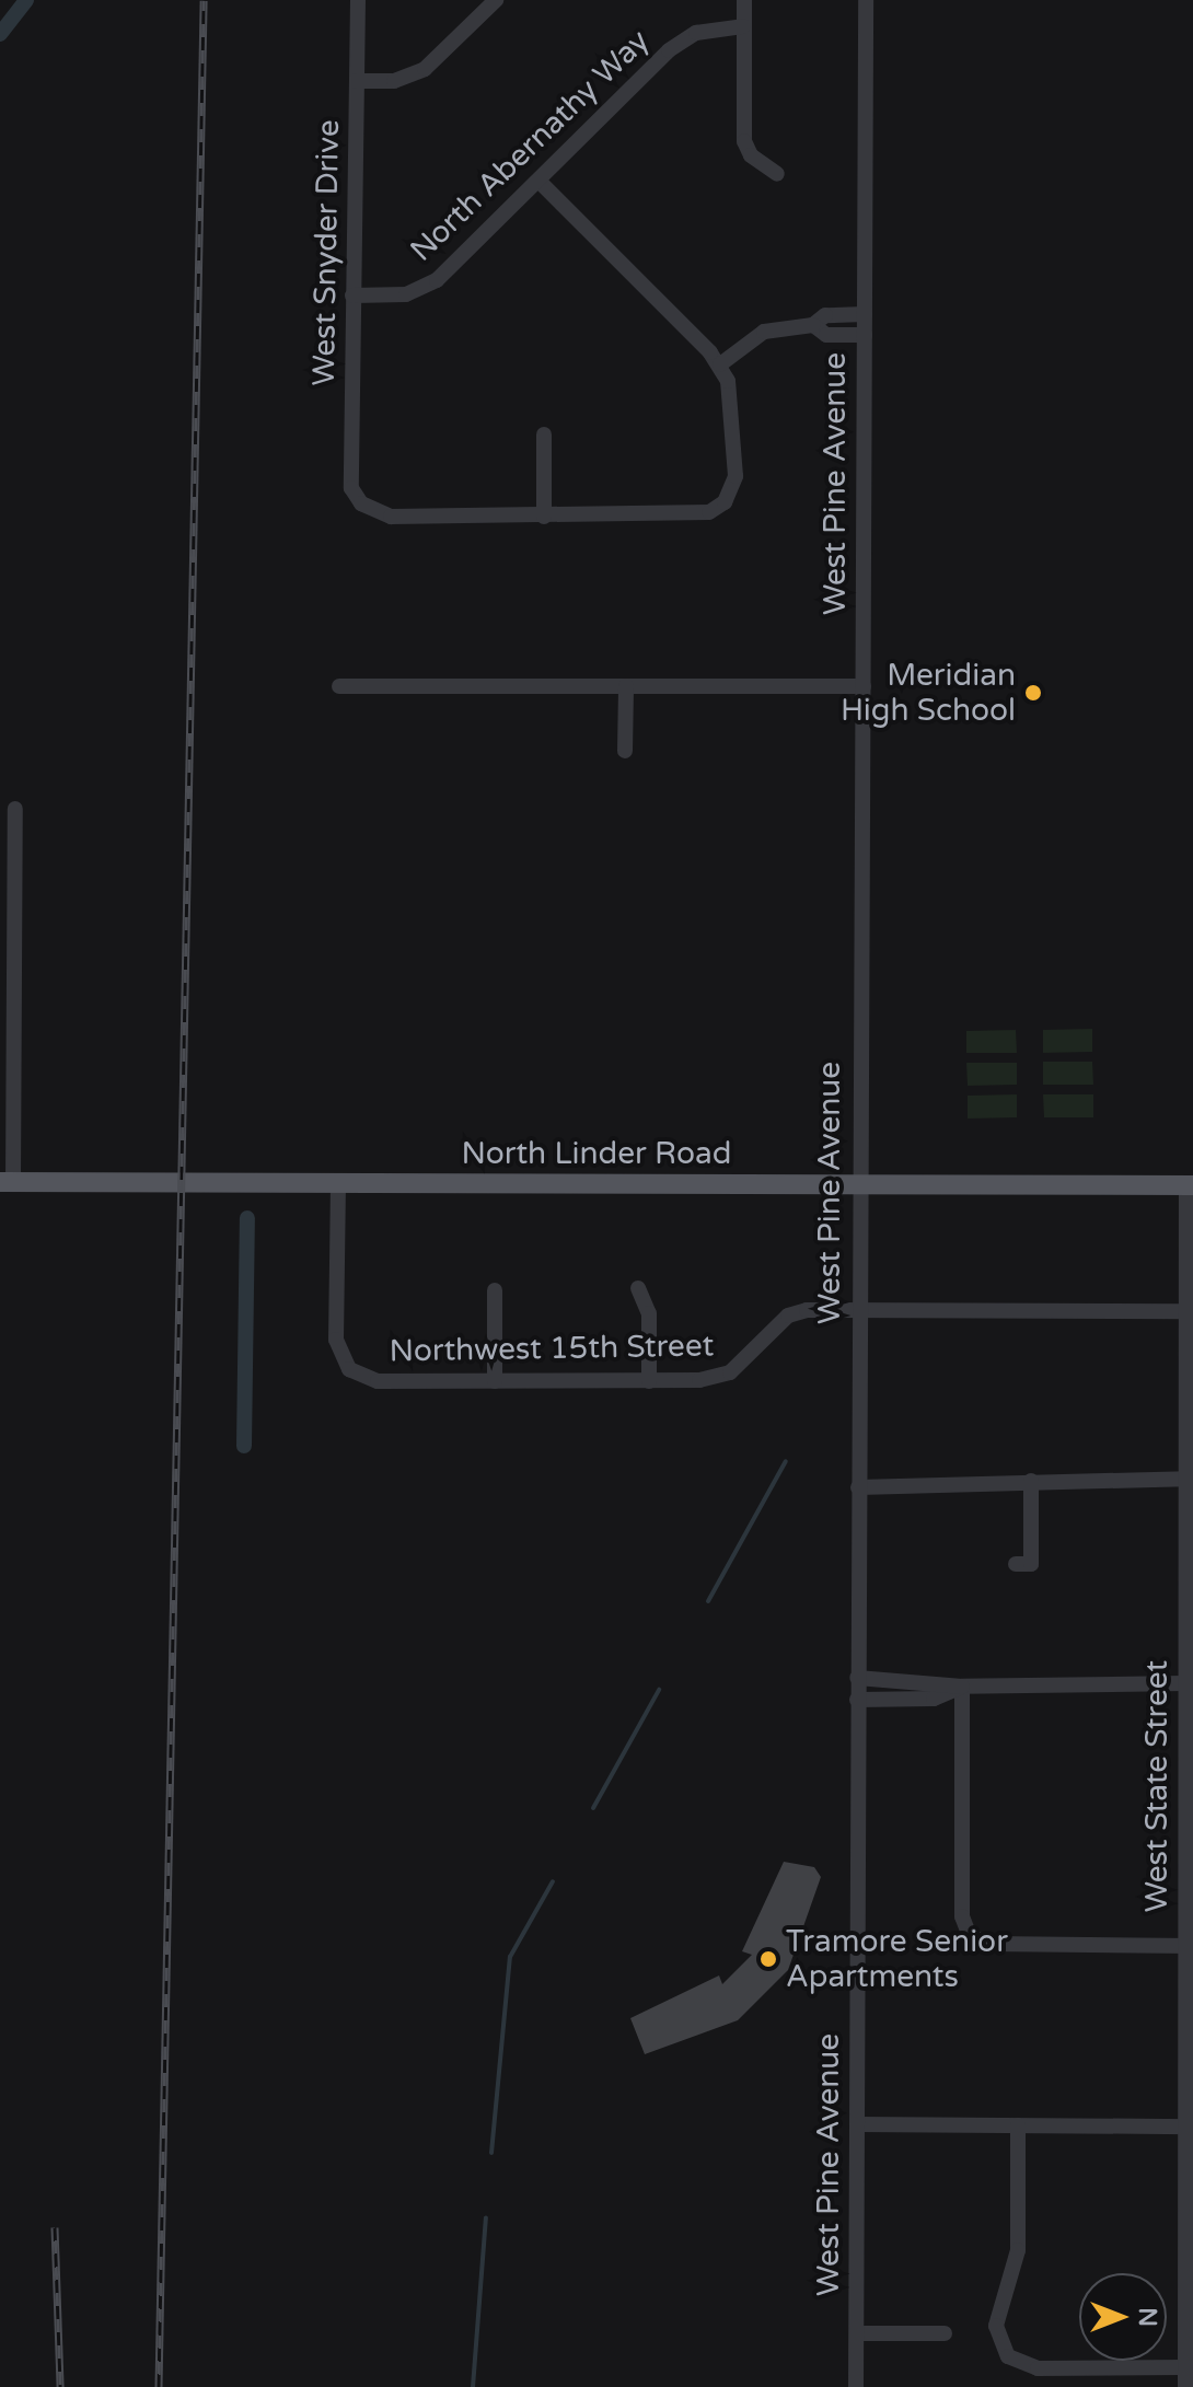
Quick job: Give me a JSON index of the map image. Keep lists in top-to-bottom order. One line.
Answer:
{"streets":{"main road":["North Linder Road"],"street":["North Abernathy Way","West Snyder Drive","West Pine Avenue","Northwest 15th Street","West State Street"]},"crossings":[["North Abernathy Way","West Snyder Drive"],["West Pine Avenue","North Linder Road"],["West Pine Avenue","Northwest 15th Street"],["North Linder Road","Northwest 15th Street"],["North Linder Road","West State Street"],["Northwest 15th Street","West State Street"]],"places":["Meridian High School","Tramore Senior Apartments"],"north":"right"}
